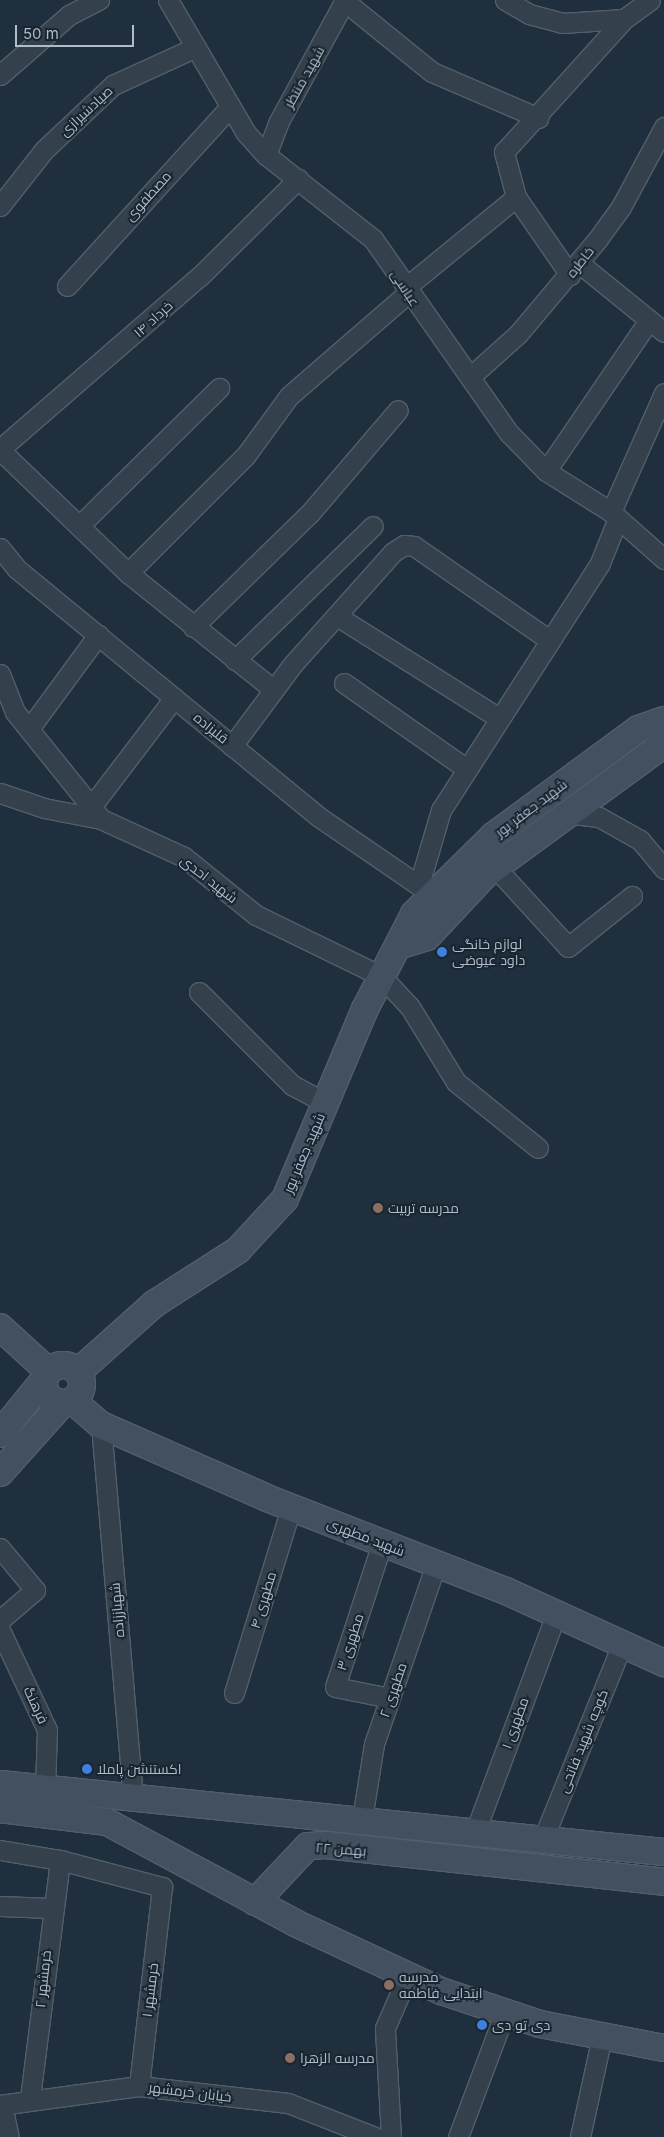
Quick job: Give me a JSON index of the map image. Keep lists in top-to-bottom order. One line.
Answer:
{"streets":{"street":["شهید منتظر","صیادشیرازی","مصطفوی","خاطره","عباسی","۱۴ خرداد","قلیزاده","شهید جعفر پور","شهید احدی","شهید مطهری","مطهری ۴","شهباززاده","مطهری ۳","مطهری ۲","فرهنگ","مطهری ۱","کوچه شهید فاتحی","۲۲ بهمن","خرمشهر ۲","خرمشهر ۱","خیابان خرمشهر"]},"crossings":[["شهید منتظر","عباسی"],["صیادشیرازی","عباسی"],["مصطفوی","عباسی"],["خاطره","عباسی"],["عباسی","۱۴ خرداد"],["قلیزاده","شهید جعفر پور"],["شهید جعفر پور","شهید احدی"],["شهید جعفر پور","شهید مطهری"],["شهید مطهری","مطهری ۴"],["شهید مطهری","شهباززاده"],["شهید مطهری","مطهری ۳"],["شهید مطهری","مطهری ۲"],["شهید مطهری","مطهری ۱"],["شهید مطهری","کوچه شهید فاتحی"],["مطهری ۳","مطهری ۲"],["خرمشهر ۲","خرمشهر ۱"],["خرمشهر ۲","خیابان خرمشهر"],["خرمشهر ۱","خیابان خرمشهر"]],"places":["لوازم خانگی داود عیوضی","مدرسه تربیت","اکستنشن پاملا","مدرسه ابتدایی فاطمه","دی تو دی","مدرسه الزهرا"],"scale_bar":"50 m"}
